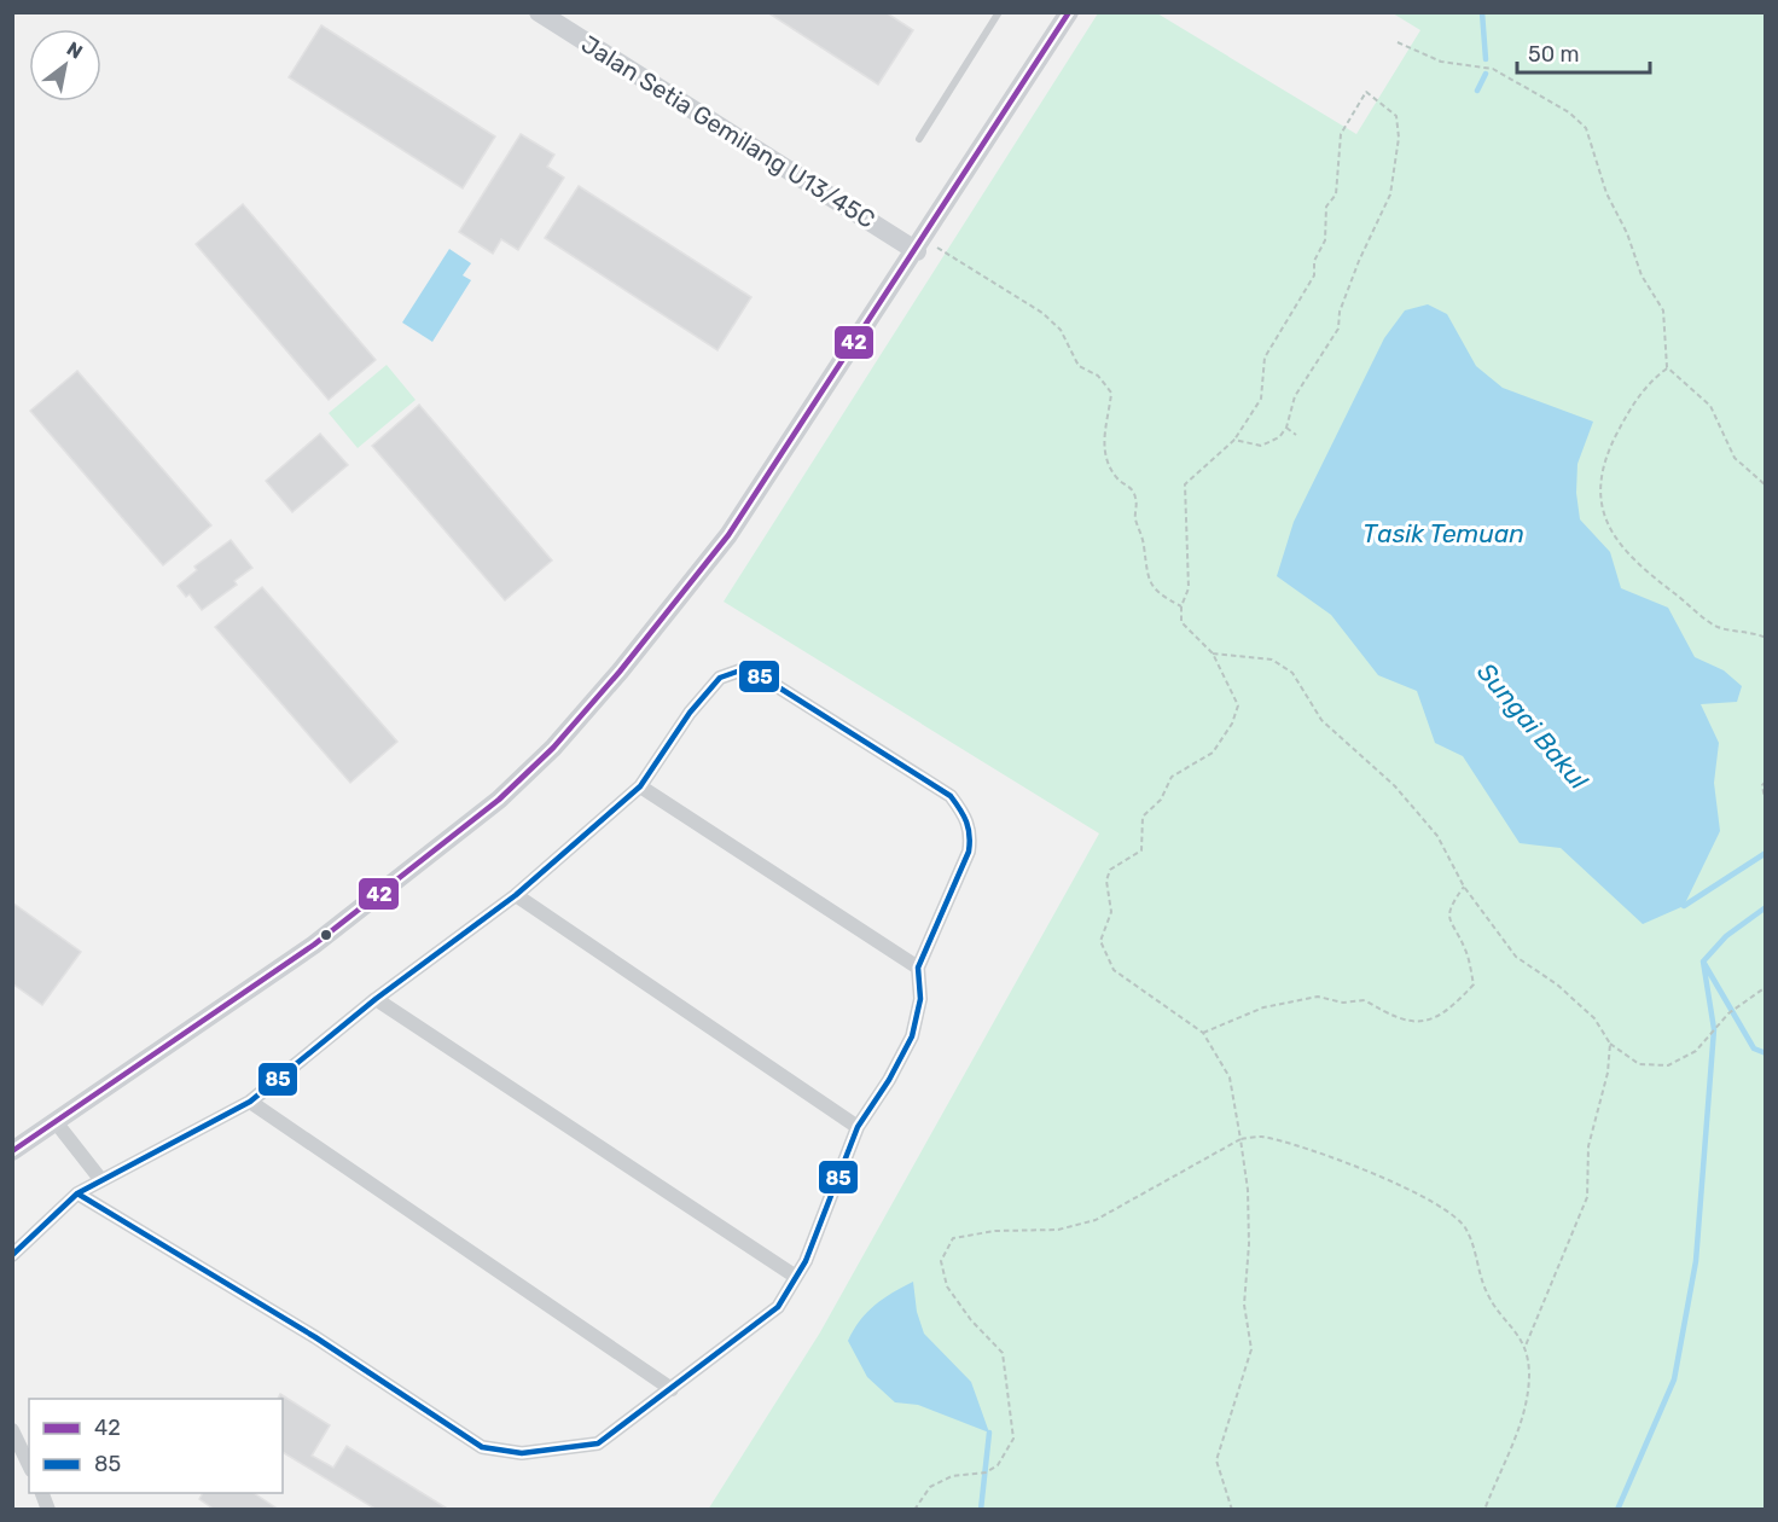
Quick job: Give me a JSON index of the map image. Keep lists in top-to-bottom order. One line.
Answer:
{"streets":{"street":["Jalan Setia Gemilang U13/45C"]},"water":["Tasik Temuan","Sungai Bakul"],"lines":["transit line 42","transit line 85"],"legend":["42","85"],"scale_bar":"50 m","north":"top right"}
